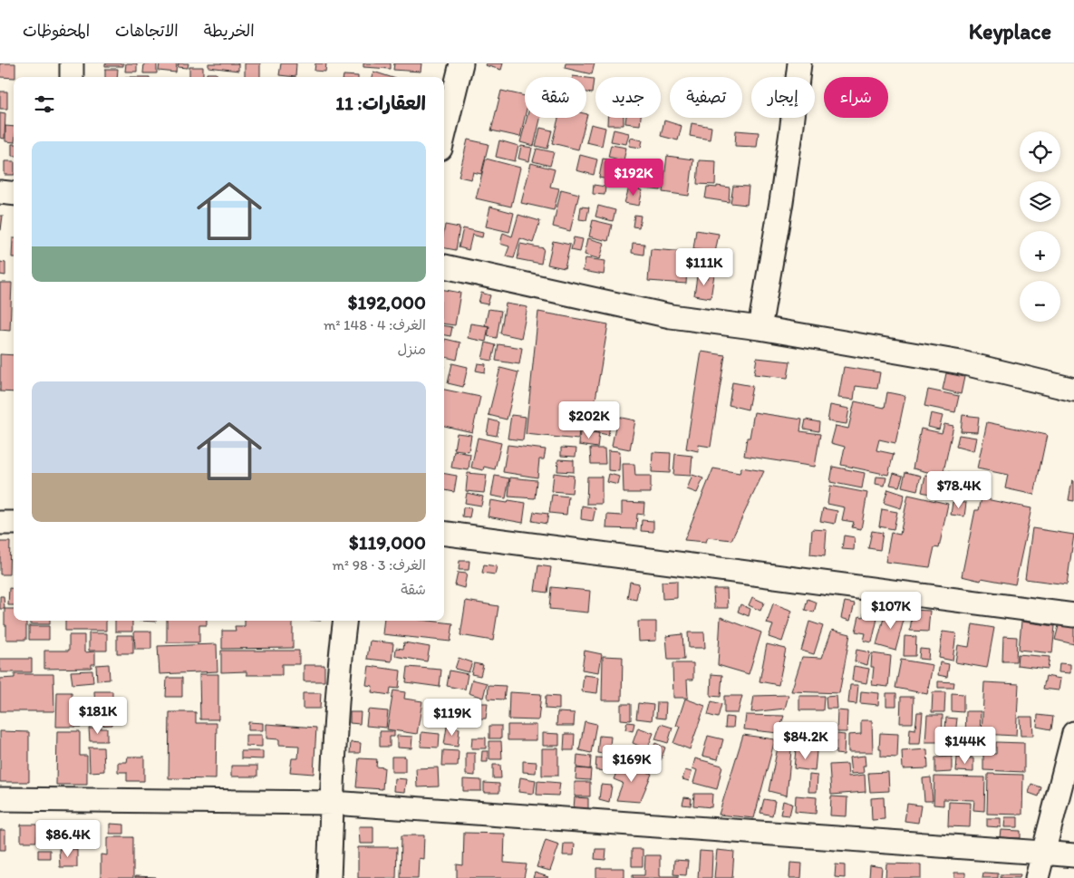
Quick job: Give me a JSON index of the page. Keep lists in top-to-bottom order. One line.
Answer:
{"page":{"header":"Keyplace","nav":["الخريطة","الاتجاهات","المحفوظات"],"chip":["شراء","إيجار","تصفية","جديد","شقة"],"heading":"العقارات: 11","map_buttons":["+","−"],"list":[{"name":"$192,000","note":"الغرف: 4 · 148 m² · منزل"},{"name":"$119,000","note":"الغرف: 3 · 98 m² · شقة"}],"price":["$192K","$111K","$202K","$78.4K","$107K","$181K","$119K","$84.2K","$144K","$169K","$86.4K"]}}
